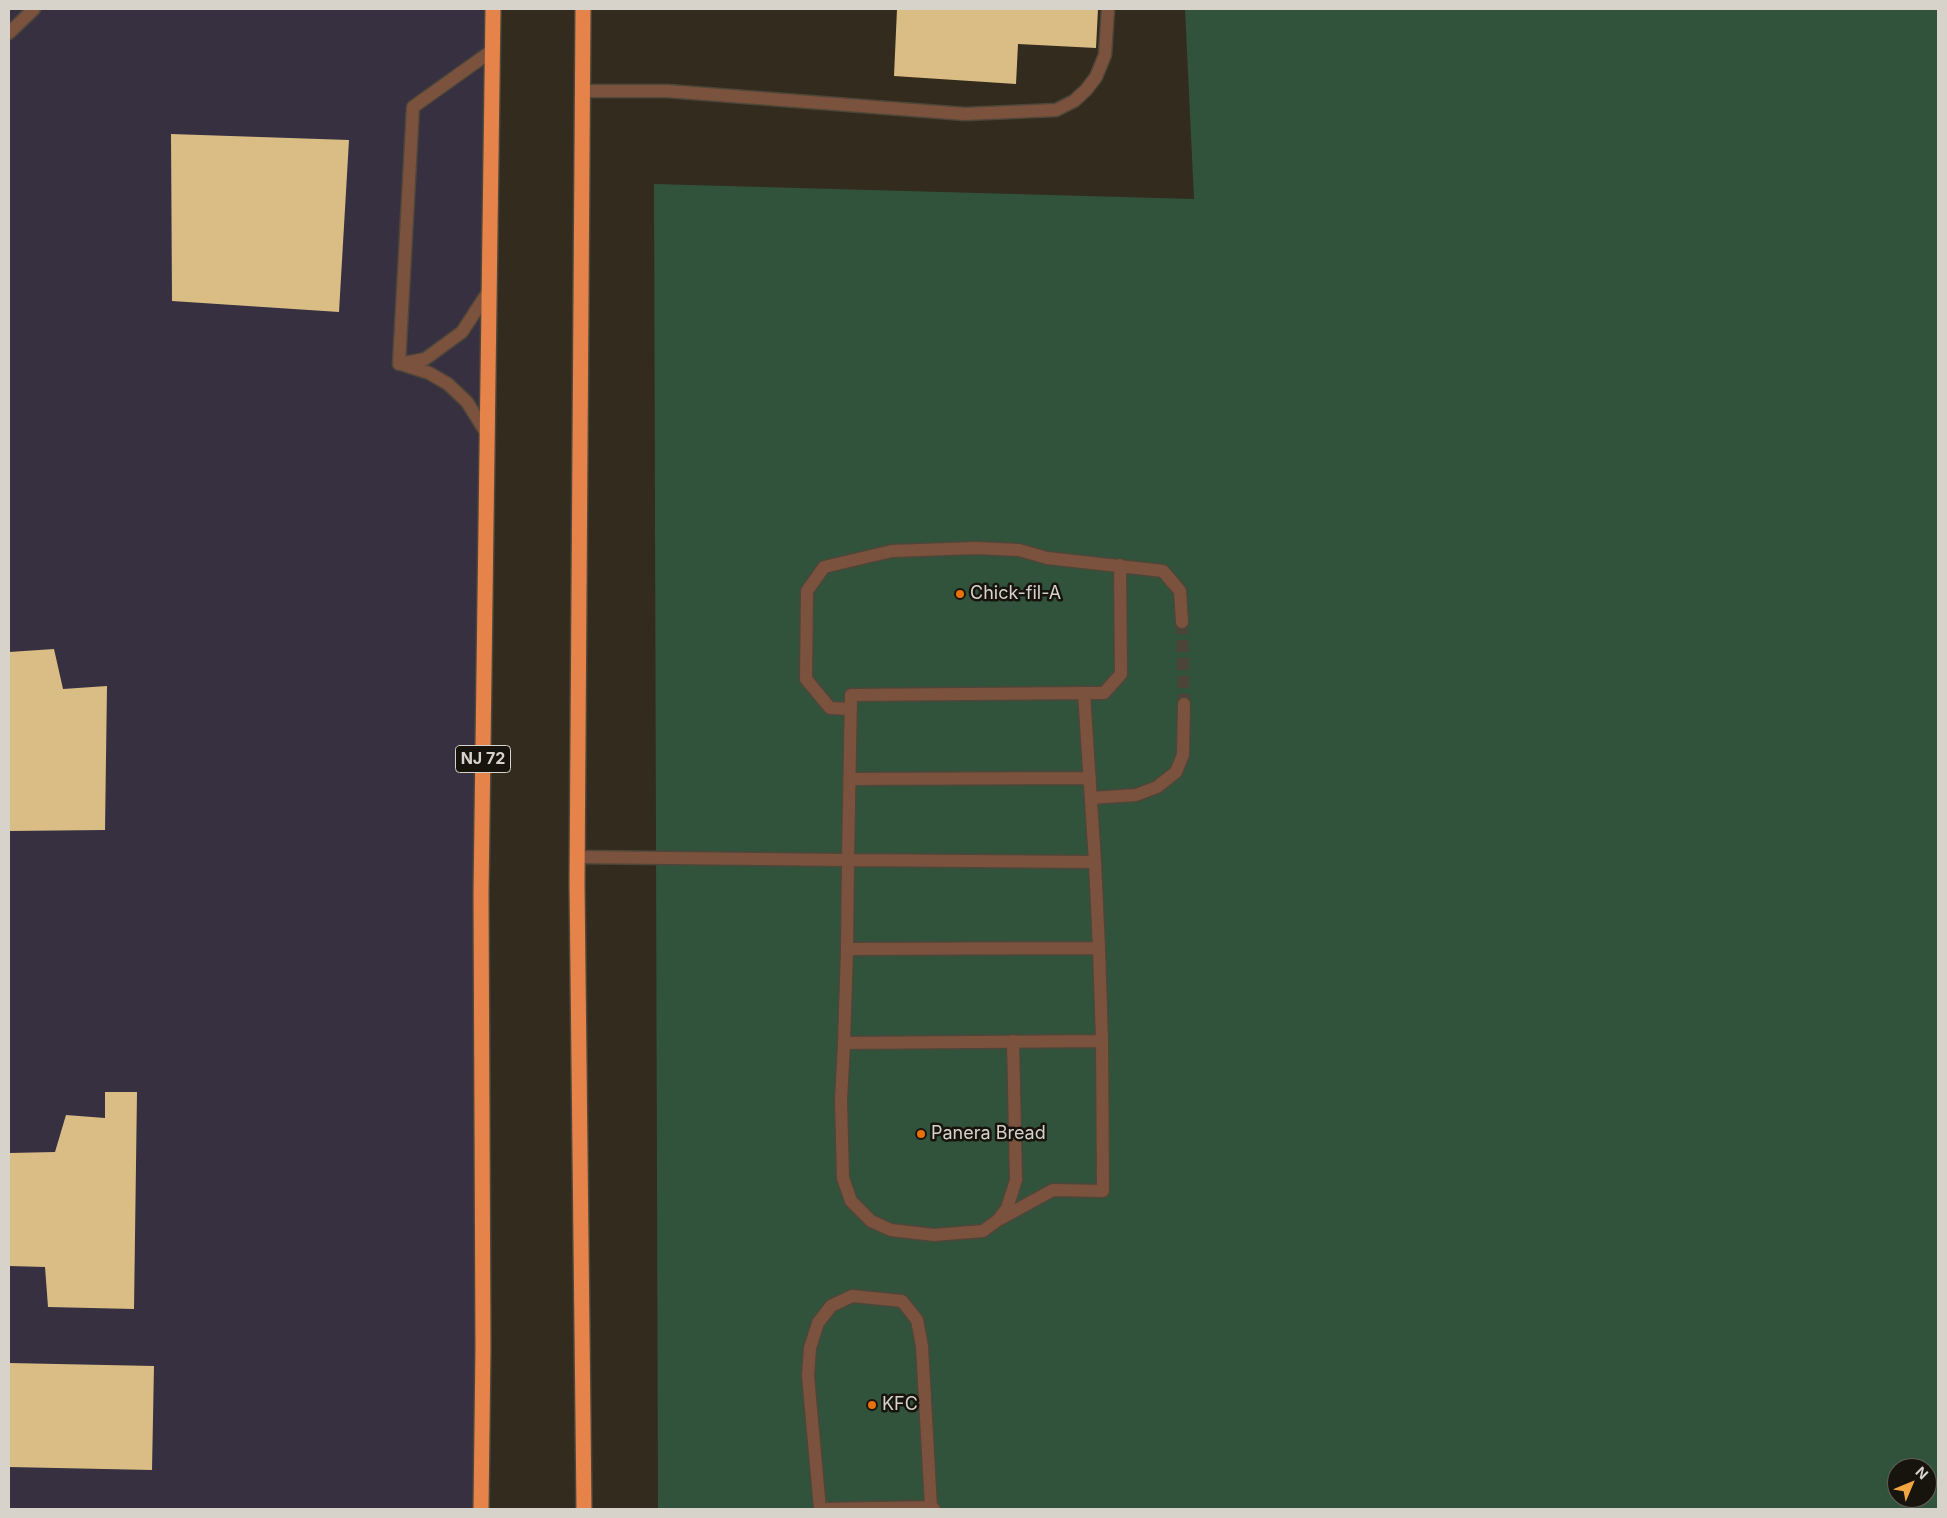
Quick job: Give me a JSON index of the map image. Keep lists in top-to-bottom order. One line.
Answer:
{"streets":{"highway":["NJ 72"]},"places":["Chick-fil-A","Panera Bread","KFC"],"north":"top right"}
